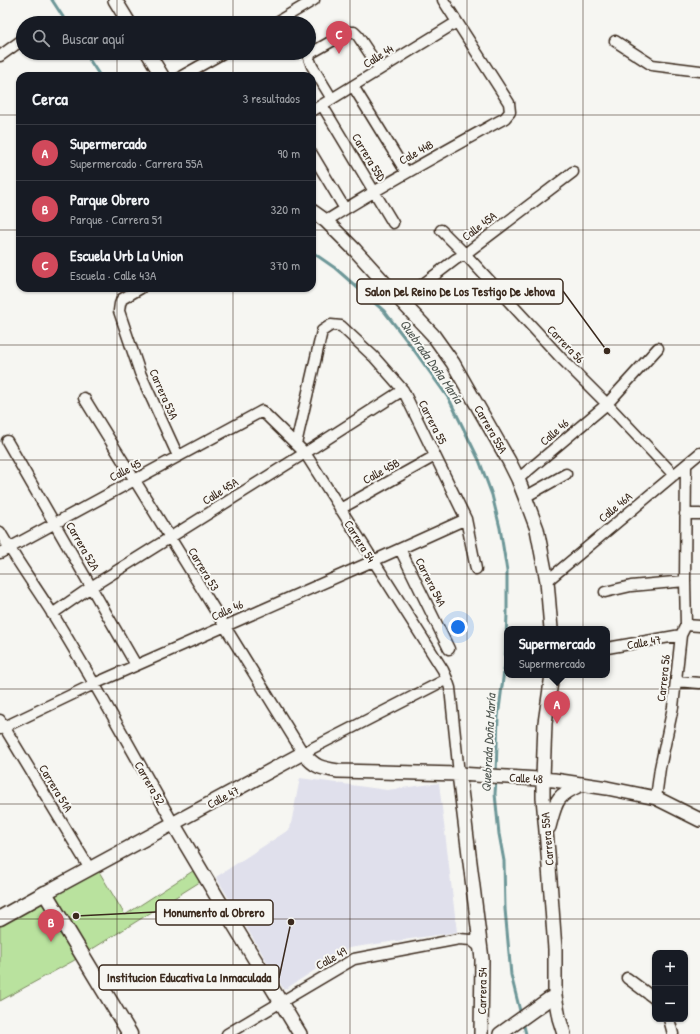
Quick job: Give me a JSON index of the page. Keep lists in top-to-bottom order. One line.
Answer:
{"streets":{"main road":["Calle 47"],"street":["Calle 44","Cale 44B","Carrera 55D","Calle 45A","Carrera 56","Carrera 53A","Carrera 55","Carrera 55A","Calle 46","Calle 45","Calle 45B","Calle 46A","Carrera 54","Carrera 52A","Carrera 53","Carrera 54A","Calle 48","Carrera 52","Carrera 51A","Calle 49"]},"crossings":[["Calle 44","Cale 44B"],["Calle 44","Carrera 55D"],["Cale 44B","Carrera 55D"],["Cale 44B","Carrera 55A"],["Calle 45A","Carrera 56"],["Calle 45A","Carrera 55"],["Calle 45A","Carrera 55A"],["Calle 45A","Carrera 54"],["Calle 45A","Carrera 52A"],["Calle 45A","Carrera 53"],["Calle 45A","Carrera 52"],["Carrera 56","Calle 46"],["Carrera 56","Calle 46A"],["Carrera 56","Calle 47"],["Carrera 56","Calle 48"],["Carrera 53A","Calle 45"],["Carrera 55","Calle 46"],["Carrera 55","Calle 45B"],["Carrera 55","Carrera 54"],["Carrera 55A","Calle 46"],["Carrera 55A","Calle 46A"],["Carrera 55A","Calle 48"],["Calle 46","Carrera 54"],["Calle 46","Carrera 52A"],["Calle 46","Carrera 53"],["Calle 46","Carrera 54A"],["Calle 46","Carrera 52"],["Calle 46","Carrera 51A"],["Calle 45","Carrera 54"],["Calle 45","Carrera 52A"],["Calle 45","Carrera 53"],["Calle 45","Carrera 52"],["Calle 45B","Carrera 54"],["Carrera 54","Calle 47"],["Carrera 54","Calle 48"],["Carrera 54","Calle 49"],["Carrera 53","Calle 47"],["Carrera 53","Calle 48"],["Calle 47","Calle 48"],["Calle 47","Carrera 52"],["Calle 47","Carrera 51A"],["Carrera 52","Calle 49"]],"water":["Quebrada Doña María"],"places":["Salon Del Reino De Los Testigo De Jehova","Monumento al Obrero","Institucion Educativa La Inmaculada"],"page":{"search":"Buscar aquí","pins":["C","A","B"],"heading":["Cerca","3 resultados"],"list":[{"mark":"A","name":"Supermercado","note":"Supermercado · Carrera 55A","value":"90 m"},{"mark":"B","name":"Parque Obrero","note":"Parque · Carrera 51","value":"320 m"},{"mark":"C","name":"Escuela Urb La Union","note":"Escuela · Calle 43A","value":"370 m"}],"popup":["Supermercado","Supermercado"],"map_buttons":["+","−"]}}
